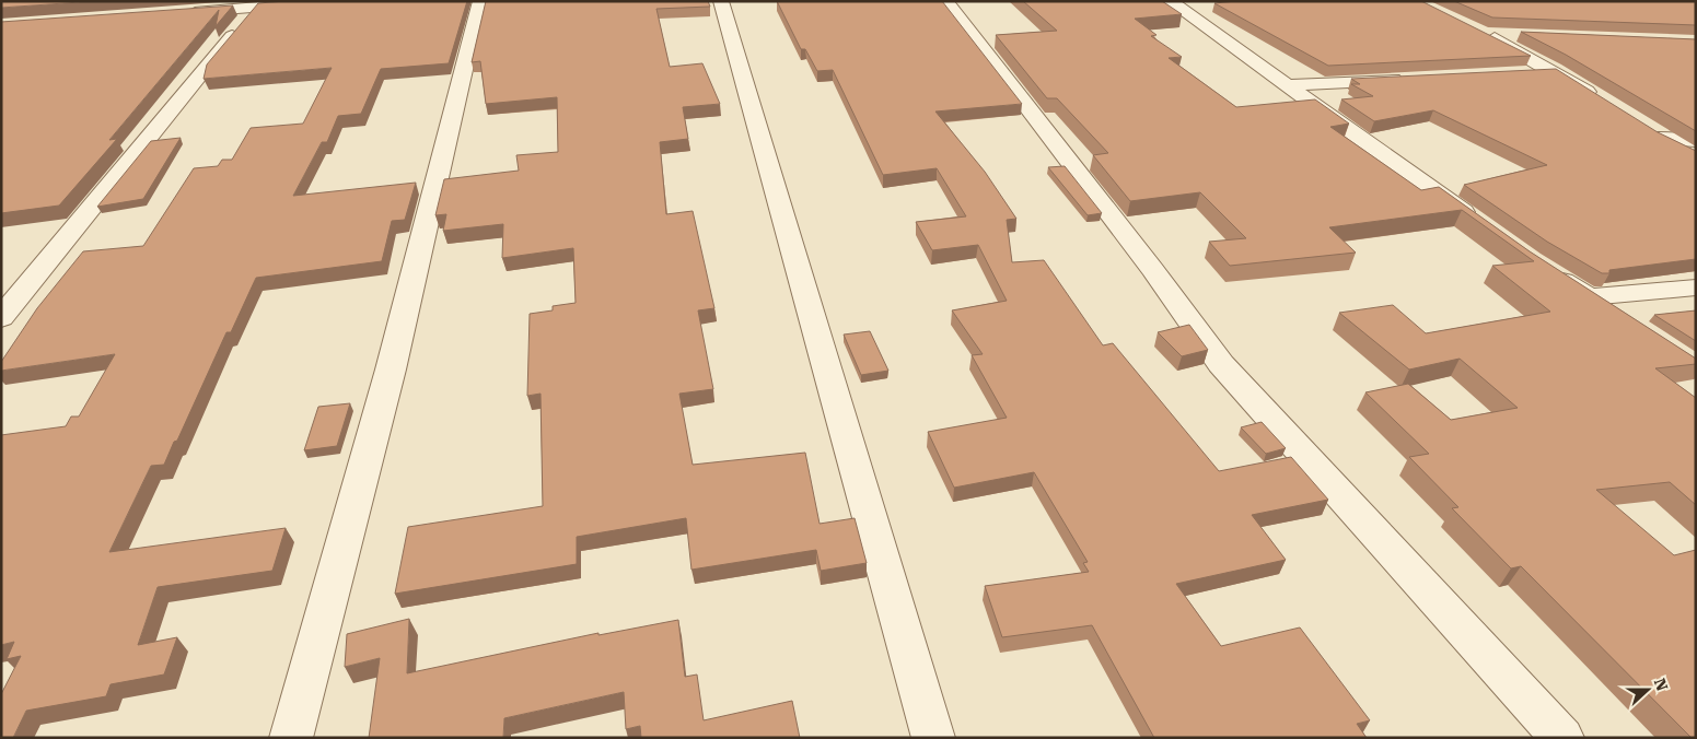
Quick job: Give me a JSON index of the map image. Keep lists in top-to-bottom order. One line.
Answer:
{"north":"right"}
